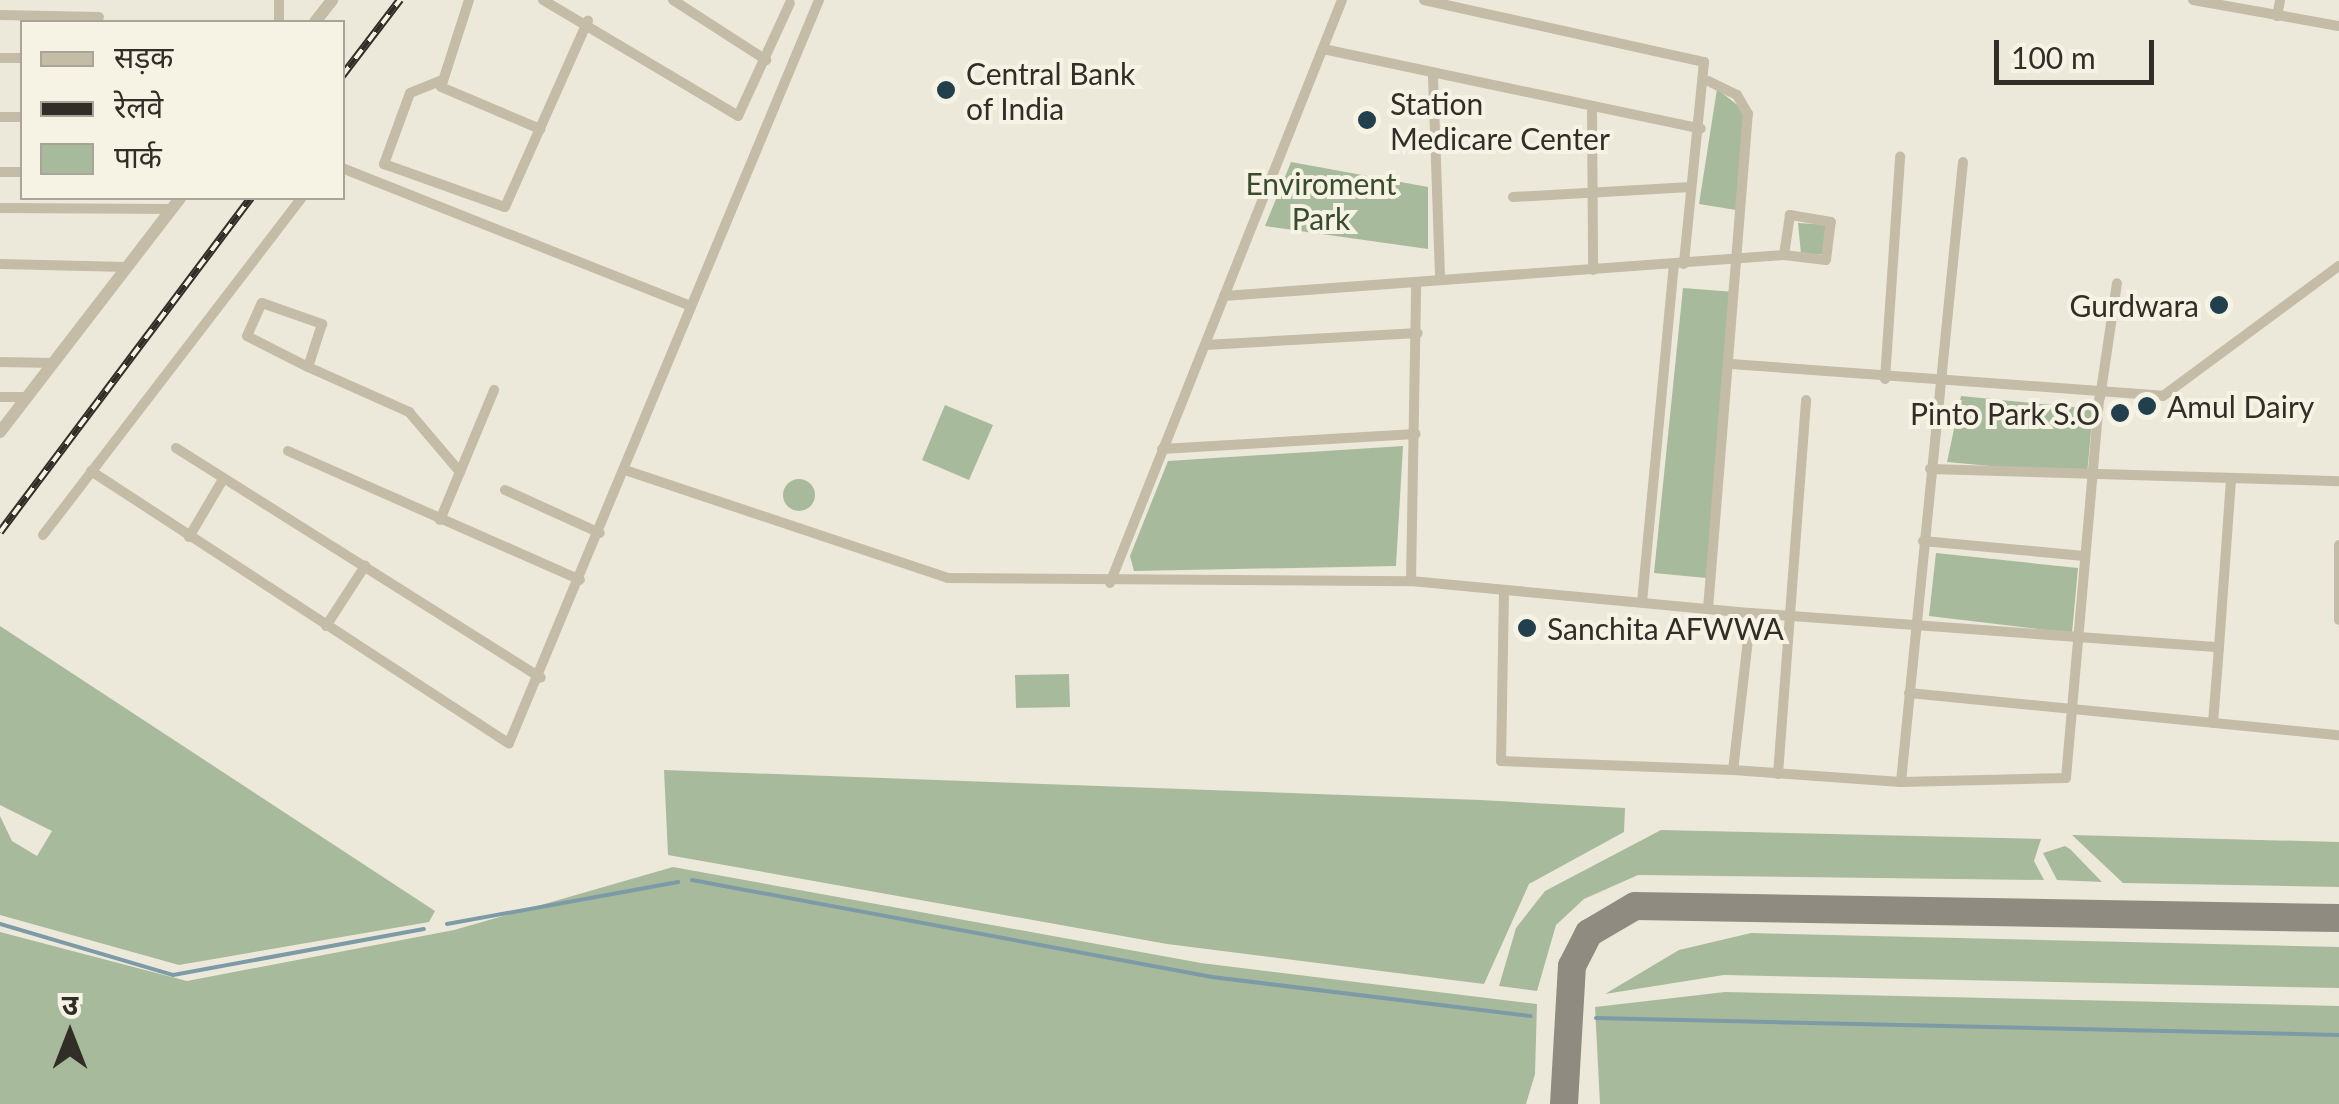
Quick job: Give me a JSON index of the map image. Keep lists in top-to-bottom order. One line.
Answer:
{"parks":["Enviroment Park"],"places":["Central Bank of India","Station Medicare Center","Gurdwara","Amul Dairy","Pinto Park S.O","Sanchita AFWWA"],"legend":["सड़क","रेलवे","पार्क"],"scale_bar":"100 m","north":"top"}
